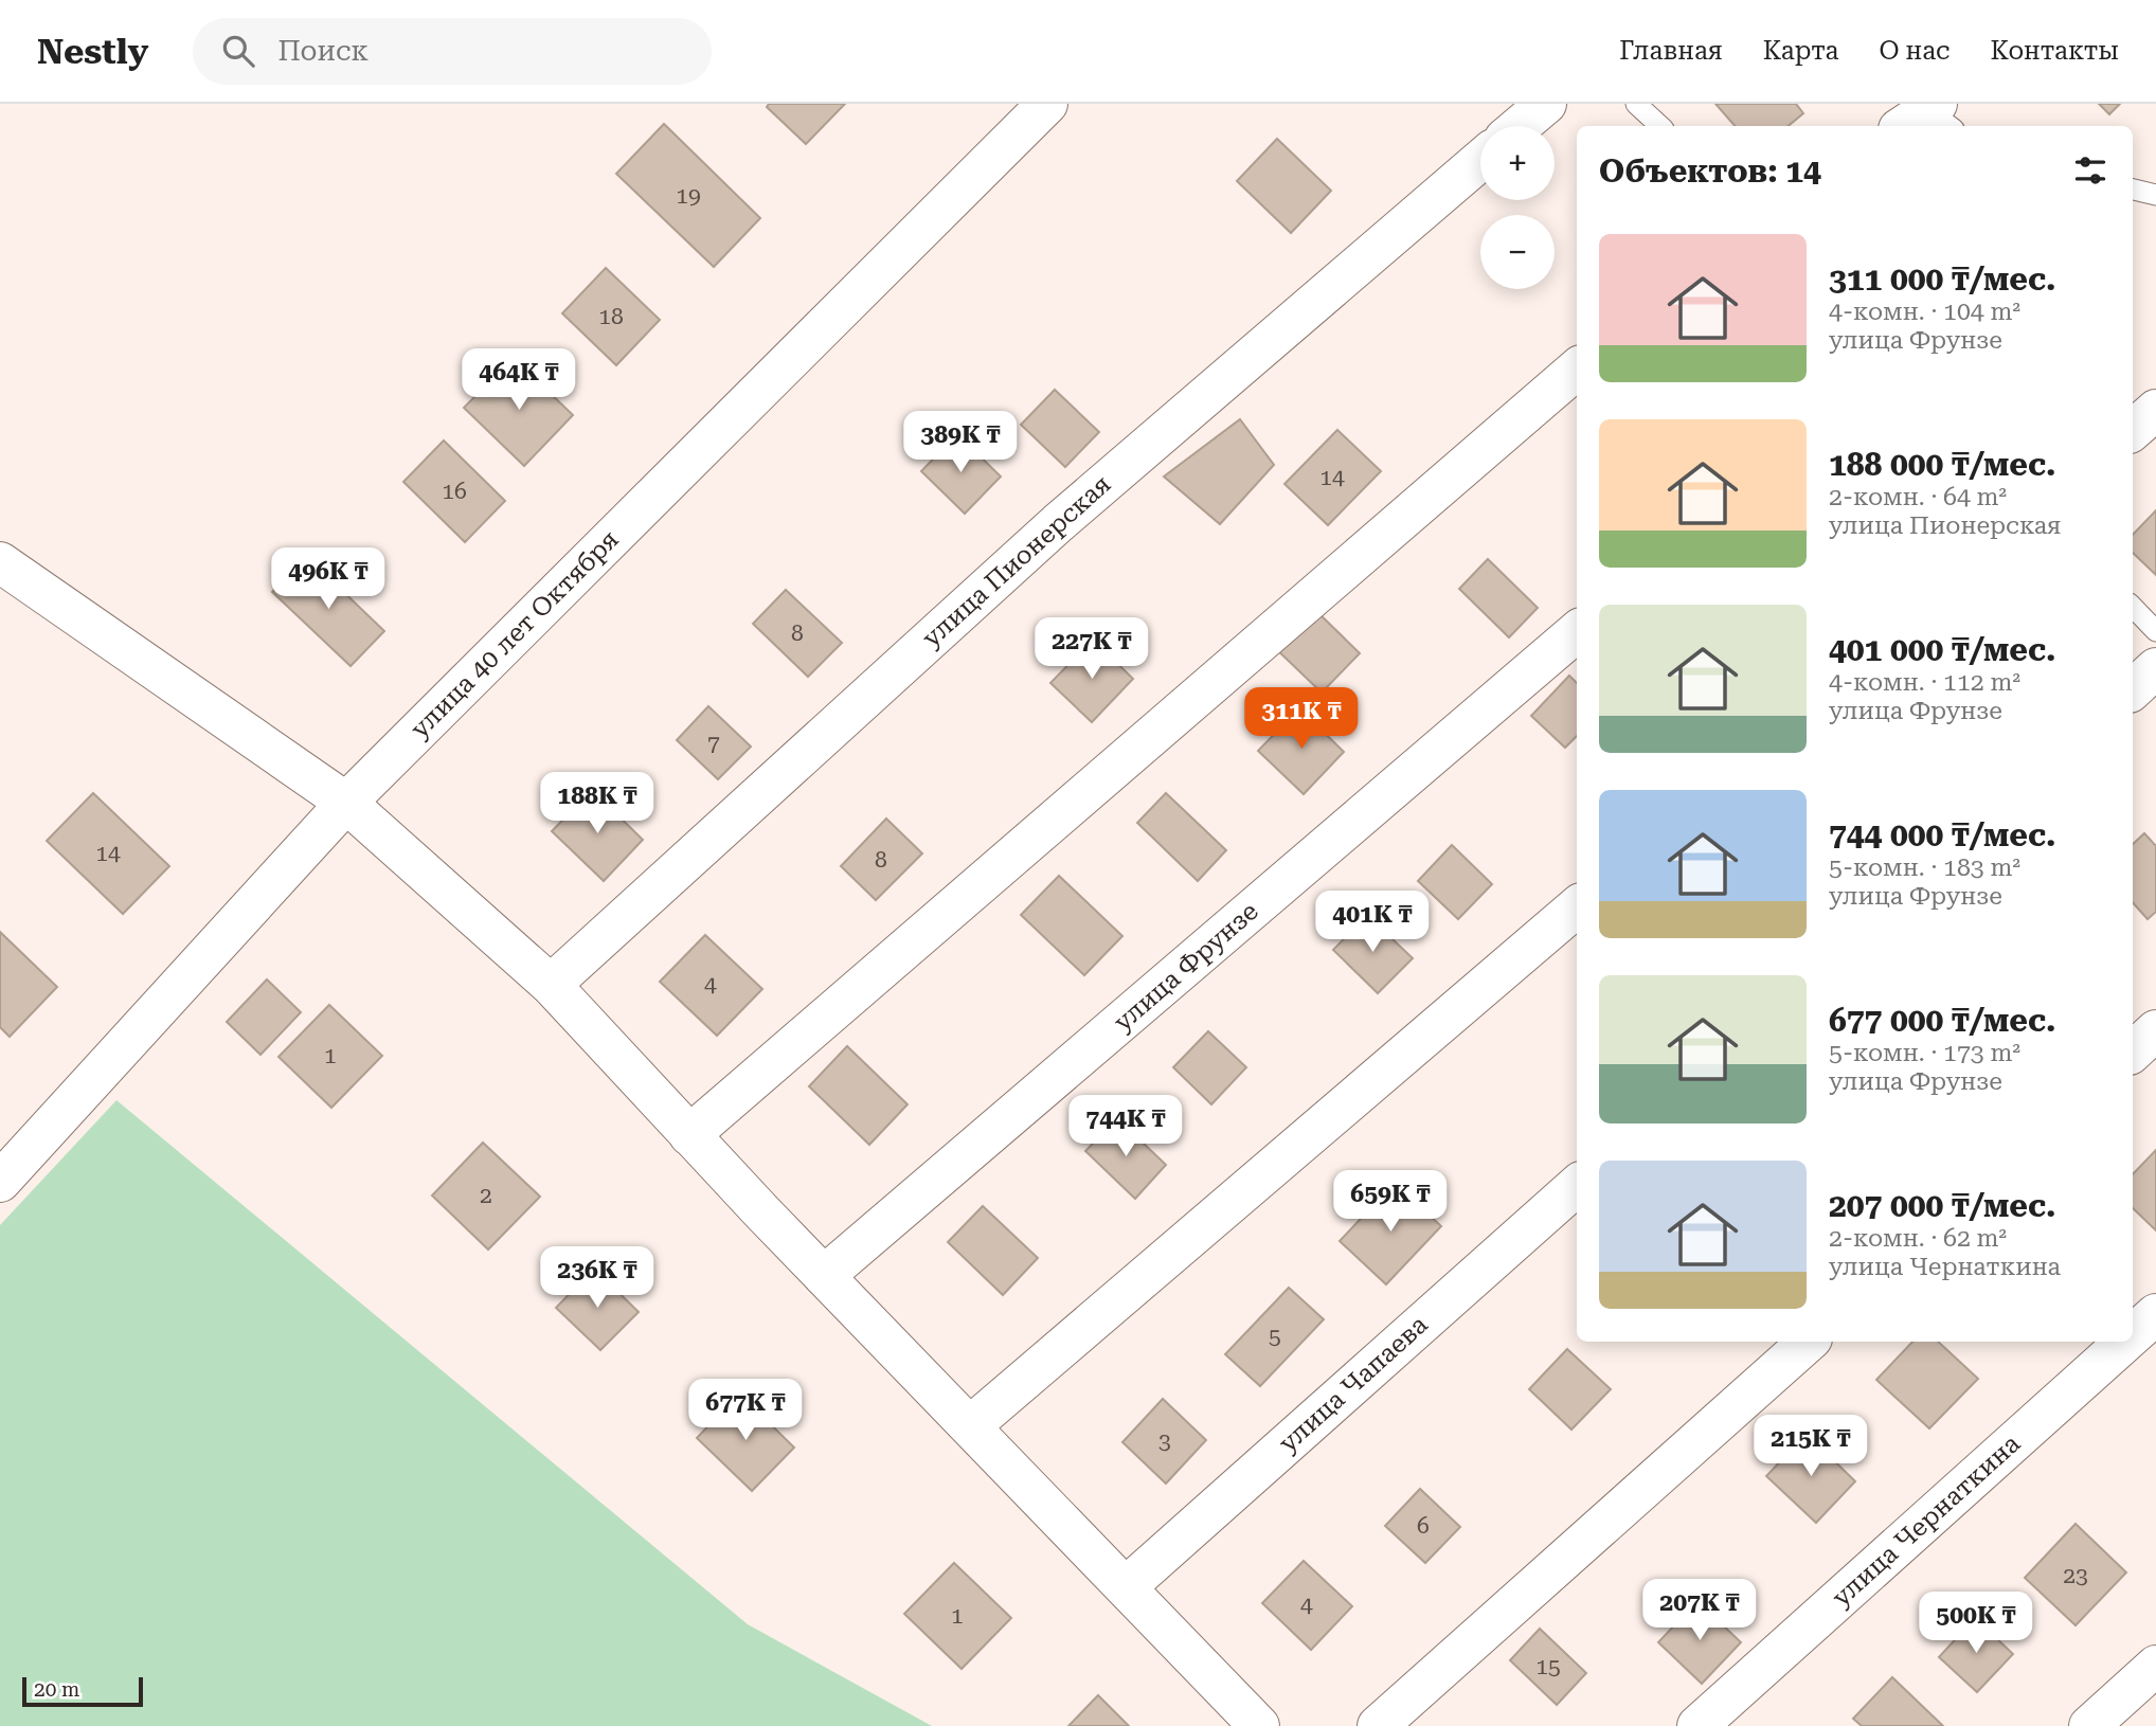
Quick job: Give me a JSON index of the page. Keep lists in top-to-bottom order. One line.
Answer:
{"streets":{"street":["улица Пионерская","улица 40 лет Октября","улица Фрунзе","улица Чапаева","улица Чернаткина"]},"house_numbers":["19","18","14","16","8","7","14","8","4","1","2","5","3","6","23","4","1","15"],"scale_bar":"20 m","page":{"header":"Nestly","search":"Поиск","nav":["Главная","Карта","О нас","Контакты"],"map_buttons":["+","−"],"heading":"Объектов: 14","list":[{"name":"311 000 ₸/мес.","note":"4-комн. · 104 m² · улица Фрунзе"},{"name":"188 000 ₸/мес.","note":"2-комн. · 64 m² · улица Пионерская"},{"name":"401 000 ₸/мес.","note":"4-комн. · 112 m² · улица Фрунзе"},{"name":"744 000 ₸/мес.","note":"5-комн. · 183 m² · улица Фрунзе"},{"name":"677 000 ₸/мес.","note":"5-комн. · 173 m² · улица Фрунзе"},{"name":"207 000 ₸/мес.","note":"2-комн. · 62 m² · улица Чернаткина"}],"price":["464K ₸","389K ₸","496K ₸","227K ₸","311K ₸","188K ₸","401K ₸","744K ₸","659K ₸","236K ₸","677K ₸","215K ₸","207K ₸","500K ₸"],"scale":"20 m"}}
